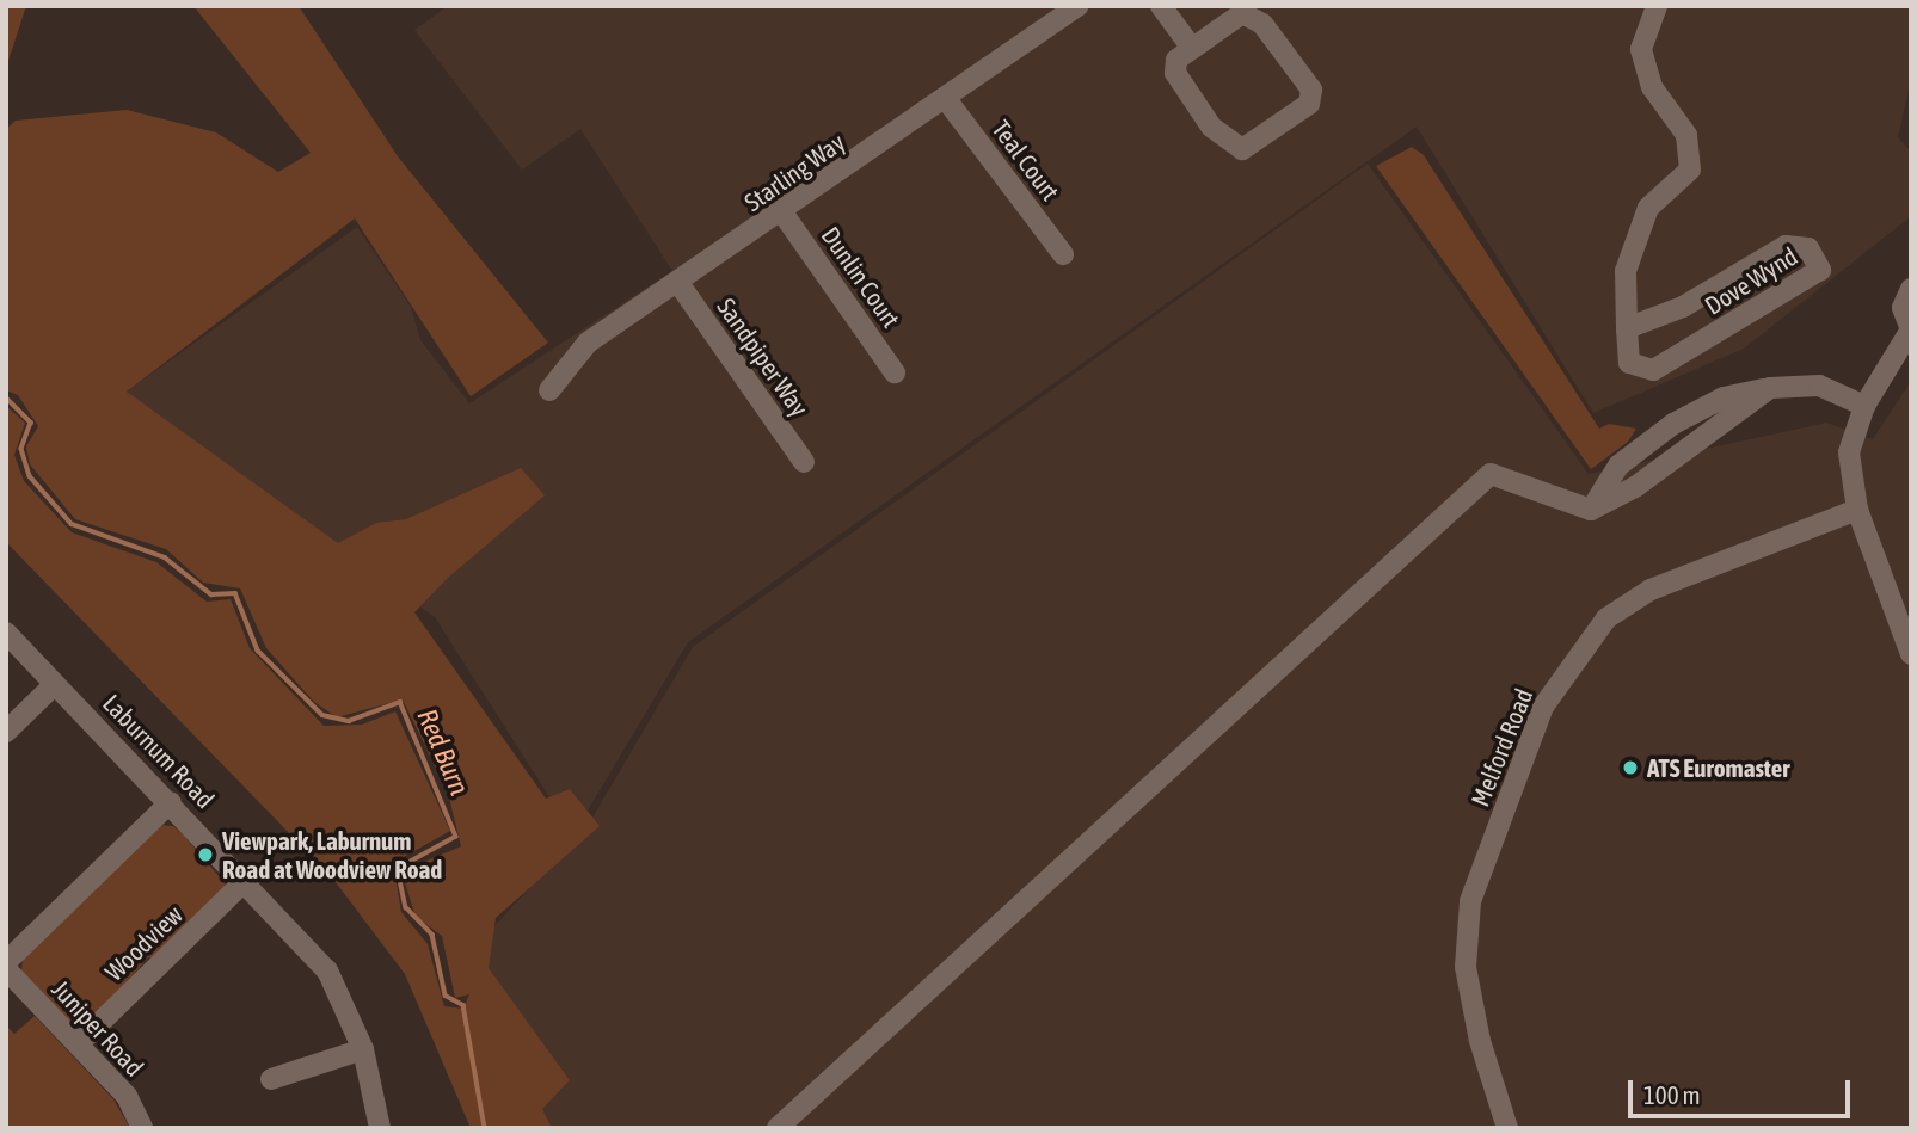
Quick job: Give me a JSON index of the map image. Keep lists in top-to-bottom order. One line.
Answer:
{"streets":{"street":["Teal Court","Starling Way","Dunlin Court","Dove Wynd","Sandpiper Way","Melford Road","Laburnum Road","Woodview","Juniper Road"]},"crossings":[["Teal Court","Starling Way"],["Starling Way","Dunlin Court"],["Starling Way","Sandpiper Way"],["Laburnum Road","Woodview"],["Woodview","Juniper Road"]],"water":["Red Burn"],"places":["ATS Euromaster","Viewpark, Laburnum Road at Woodview Road"],"scale_bar":"100 m"}
